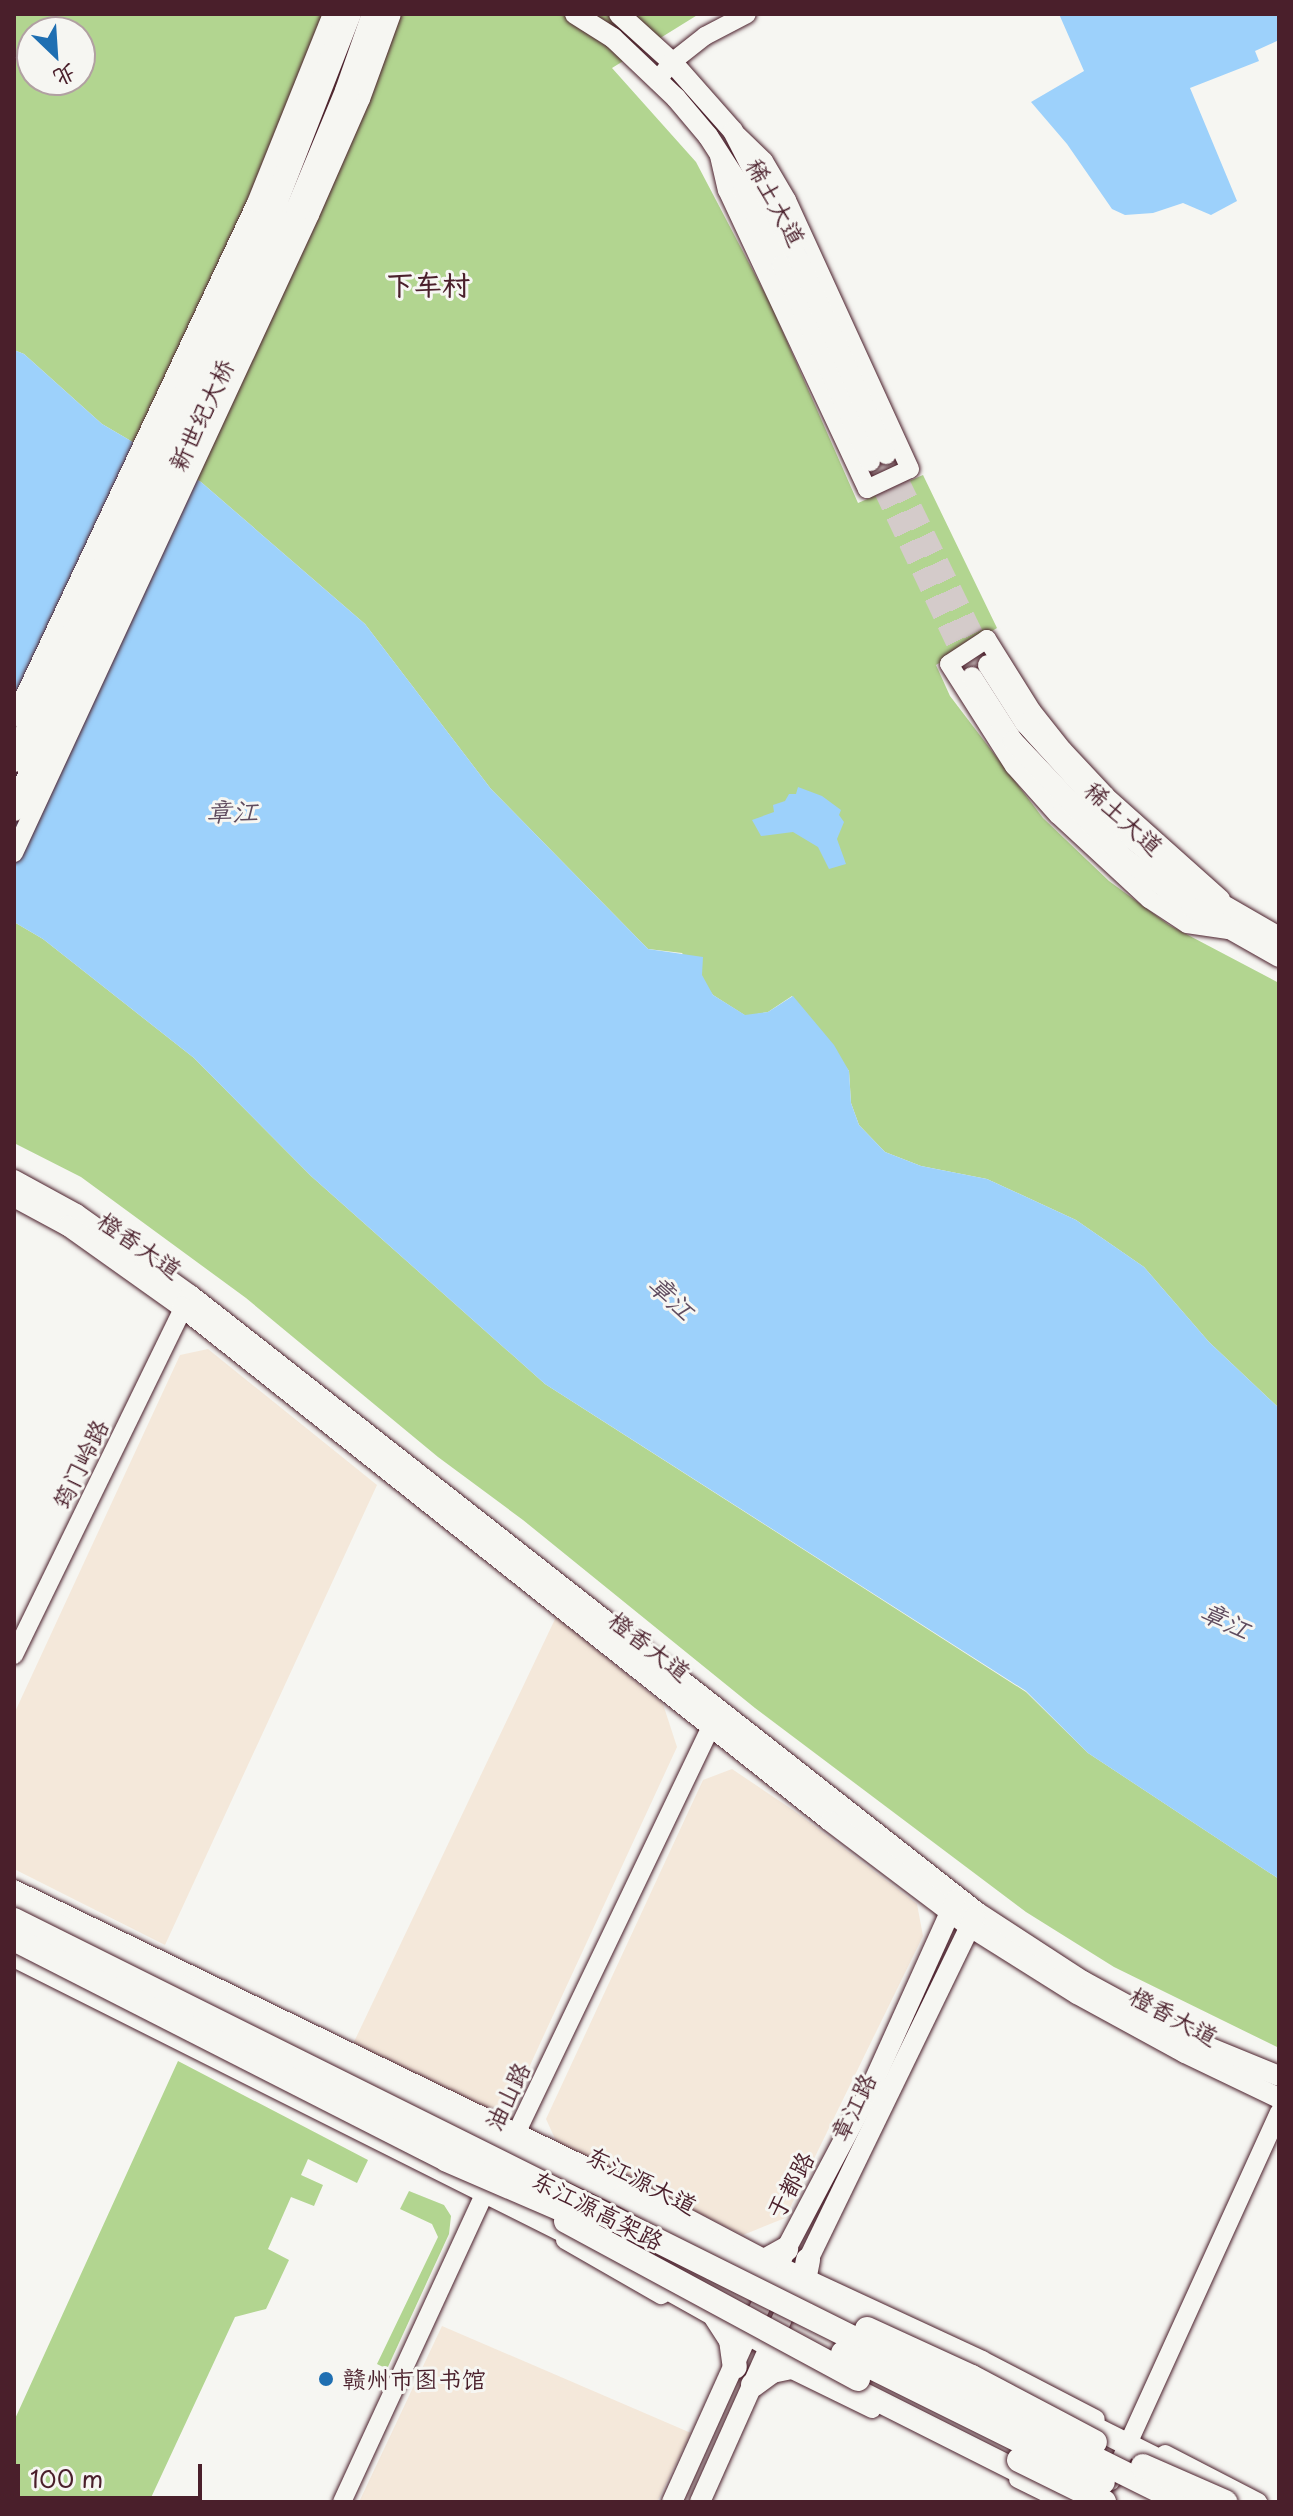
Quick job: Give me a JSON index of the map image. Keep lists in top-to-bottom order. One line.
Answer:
{"streets":{"highway":["新世纪大桥","东江源高架路"],"main road":["稀土大道","橙香大道","章江路","东江源大道","于都路"],"street":["筠门岭路","油山路"]},"crossings":[["橙香大道","筠门岭路"],["橙香大道","油山路"],["橙香大道","章江路"],["橙香大道","于都路"],["油山路","东江源大道"],["章江路","东江源大道"],["东江源大道","于都路"]],"districts":["下车村"],"water":["章江"],"places":["赣州市图书馆"],"scale_bar":"100 m","north":"bottom right"}
